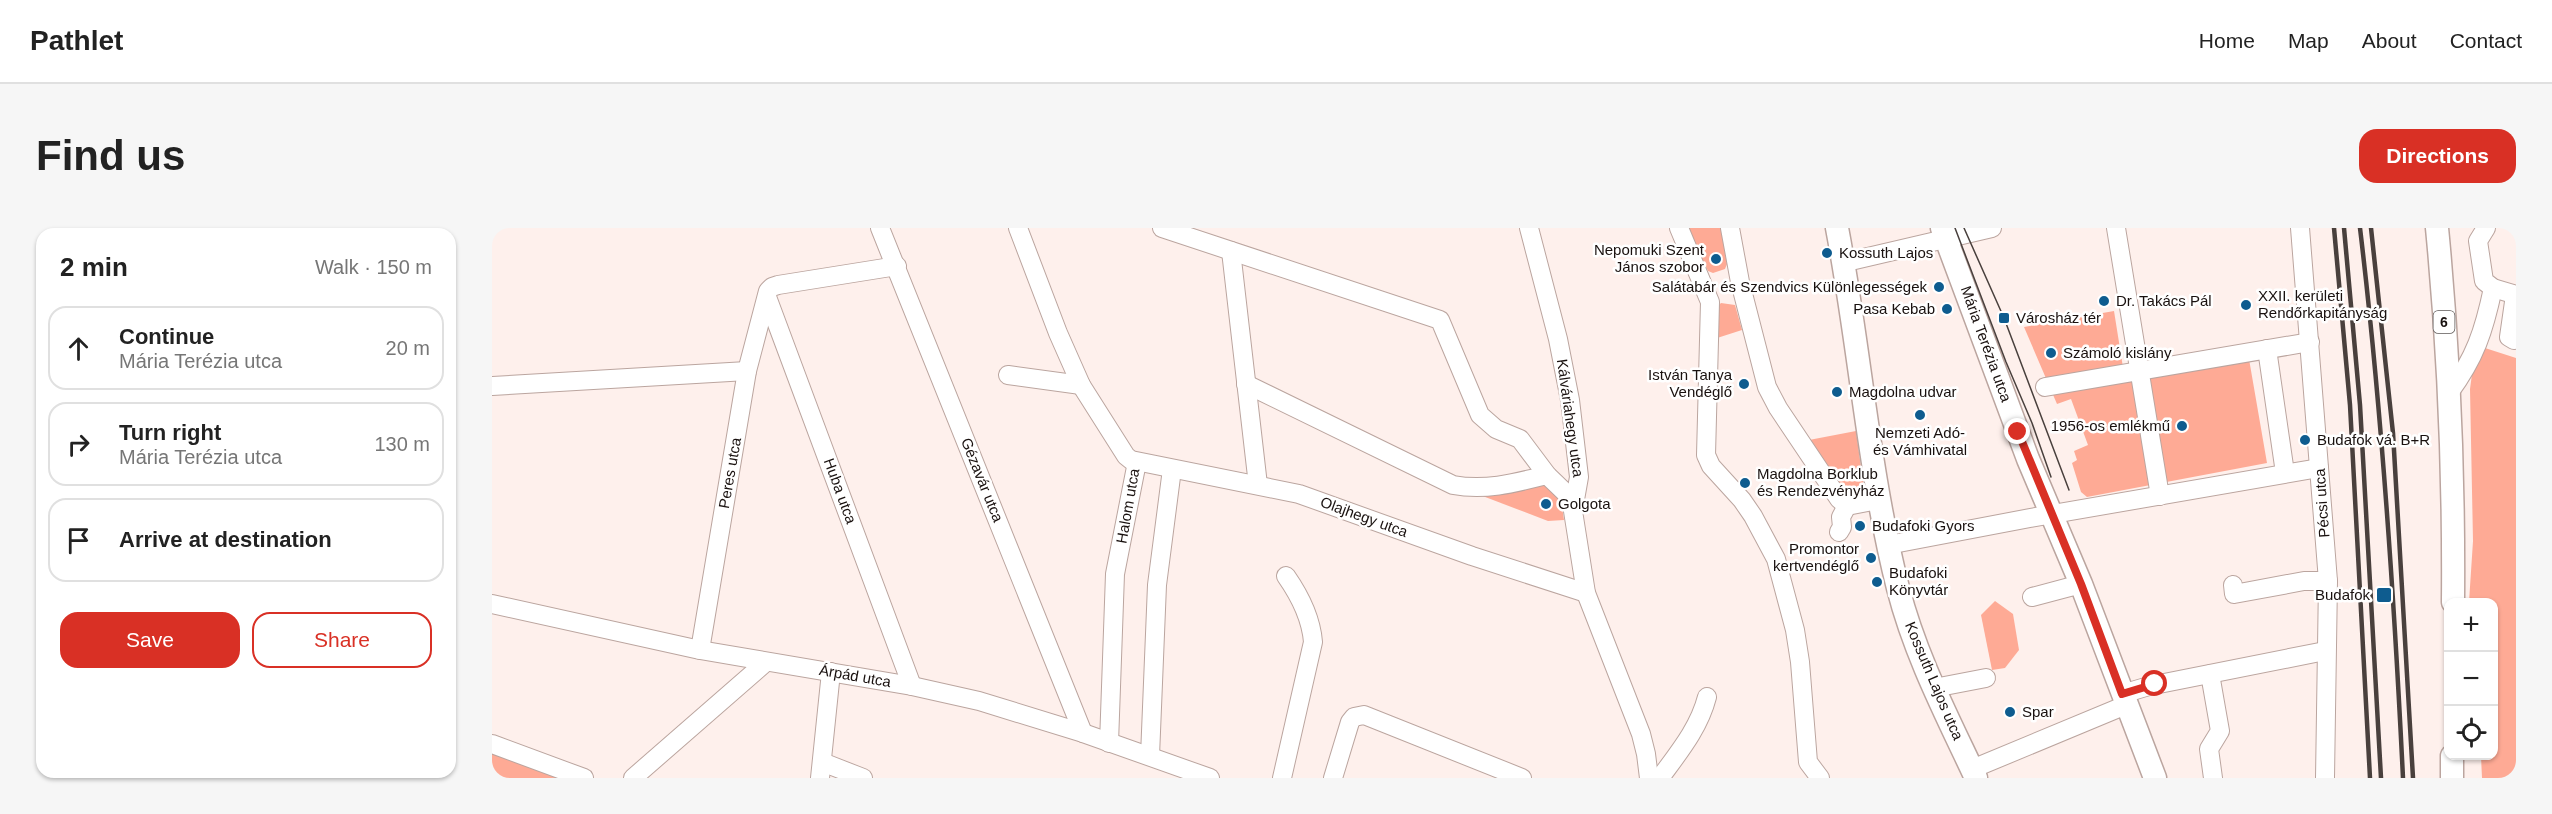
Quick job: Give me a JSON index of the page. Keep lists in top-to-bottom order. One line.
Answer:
{"streets":{"main road":["6","Mária Terézia utca","Kossuth Lajos utca"],"street":["Kálváriahegy utca","Peres utca","Gézavár utca","Huba utca","Pécsi utca","Halom utca","Olajhegy utca","Árpád utca"]},"crossings":[["Kálváriahegy utca","Olajhegy utca"],["Peres utca","Huba utca"],["Peres utca","Árpád utca"],["Gézavár utca","Árpád utca"],["Huba utca","Árpád utca"],["Halom utca","Olajhegy utca"],["Halom utca","Árpád utca"]],"places":{"other":["Kossuth Lajos","Nepomuki Szent János szobor","Salátabár és Szendvics Különlegességek","Dr. Takács Pál","XXII. kerületi Rendőrkapitányság","Pasa Kebab","Számoló kislány","István Tanya Vendéglő","Magdolna udvar","Nemzeti Adó- és Vámhivatal","1956-os emlékmű","Budafok vá. B+R","Magdolna Borklub és Rendezvényház","Golgota","Budafoki Gyors","Promontor kertvendéglő","Budafoki Könyvtár","Spar"],"transit":["Városház tér","Budafok"]},"page":{"header":"Pathlet","nav":["Home","Map","About","Contact"],"buttons":["Directions",["Save","Share"]],"title":"Find us","heading":["2 min","Walk · 150 m"],"list":[["Continue","Mária Terézia utca","20 m"],["Turn right","Mária Terézia utca","130 m"],"Arrive at destination"],"map_buttons":["+","−"]}}
